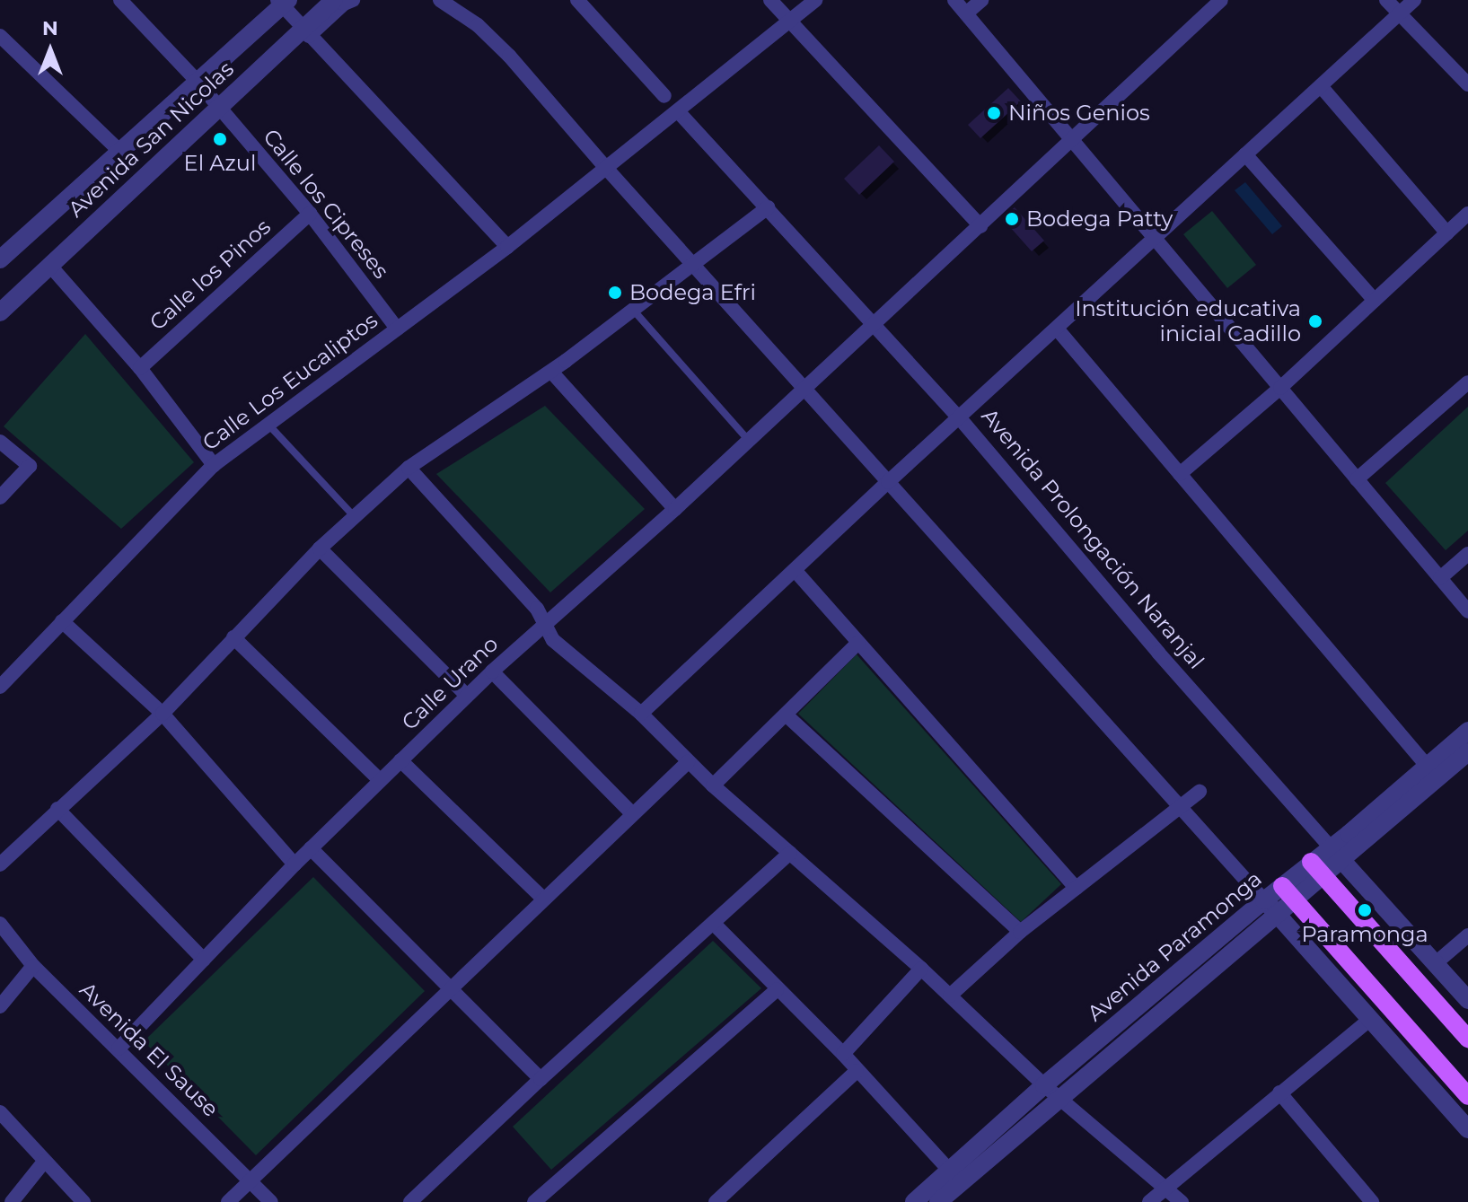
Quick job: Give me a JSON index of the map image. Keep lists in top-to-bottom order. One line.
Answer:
{"streets":{"street":["Avenida San Nicolas","Calle los Cipreses","Calle los Pinos","Calle Los Eucaliptos","Avenida Prolongación Naranjal","Calle Urano","Avenida Paramonga","Avenida El Sause"]},"crossings":[["Avenida San Nicolas","Calle los Cipreses"],["Calle los Cipreses","Calle los Pinos"],["Calle los Cipreses","Calle Los Eucaliptos"],["Calle Los Eucaliptos","Avenida Prolongación Naranjal"],["Avenida Prolongación Naranjal","Calle Urano"],["Avenida Prolongación Naranjal","Avenida Paramonga"],["Calle Urano","Avenida El Sause"]],"places":["Niños Genios","El Azul","Bodega Patty","Bodega Efri","Institución educativa inicial Cadillo","Paramonga"],"north":"top"}
